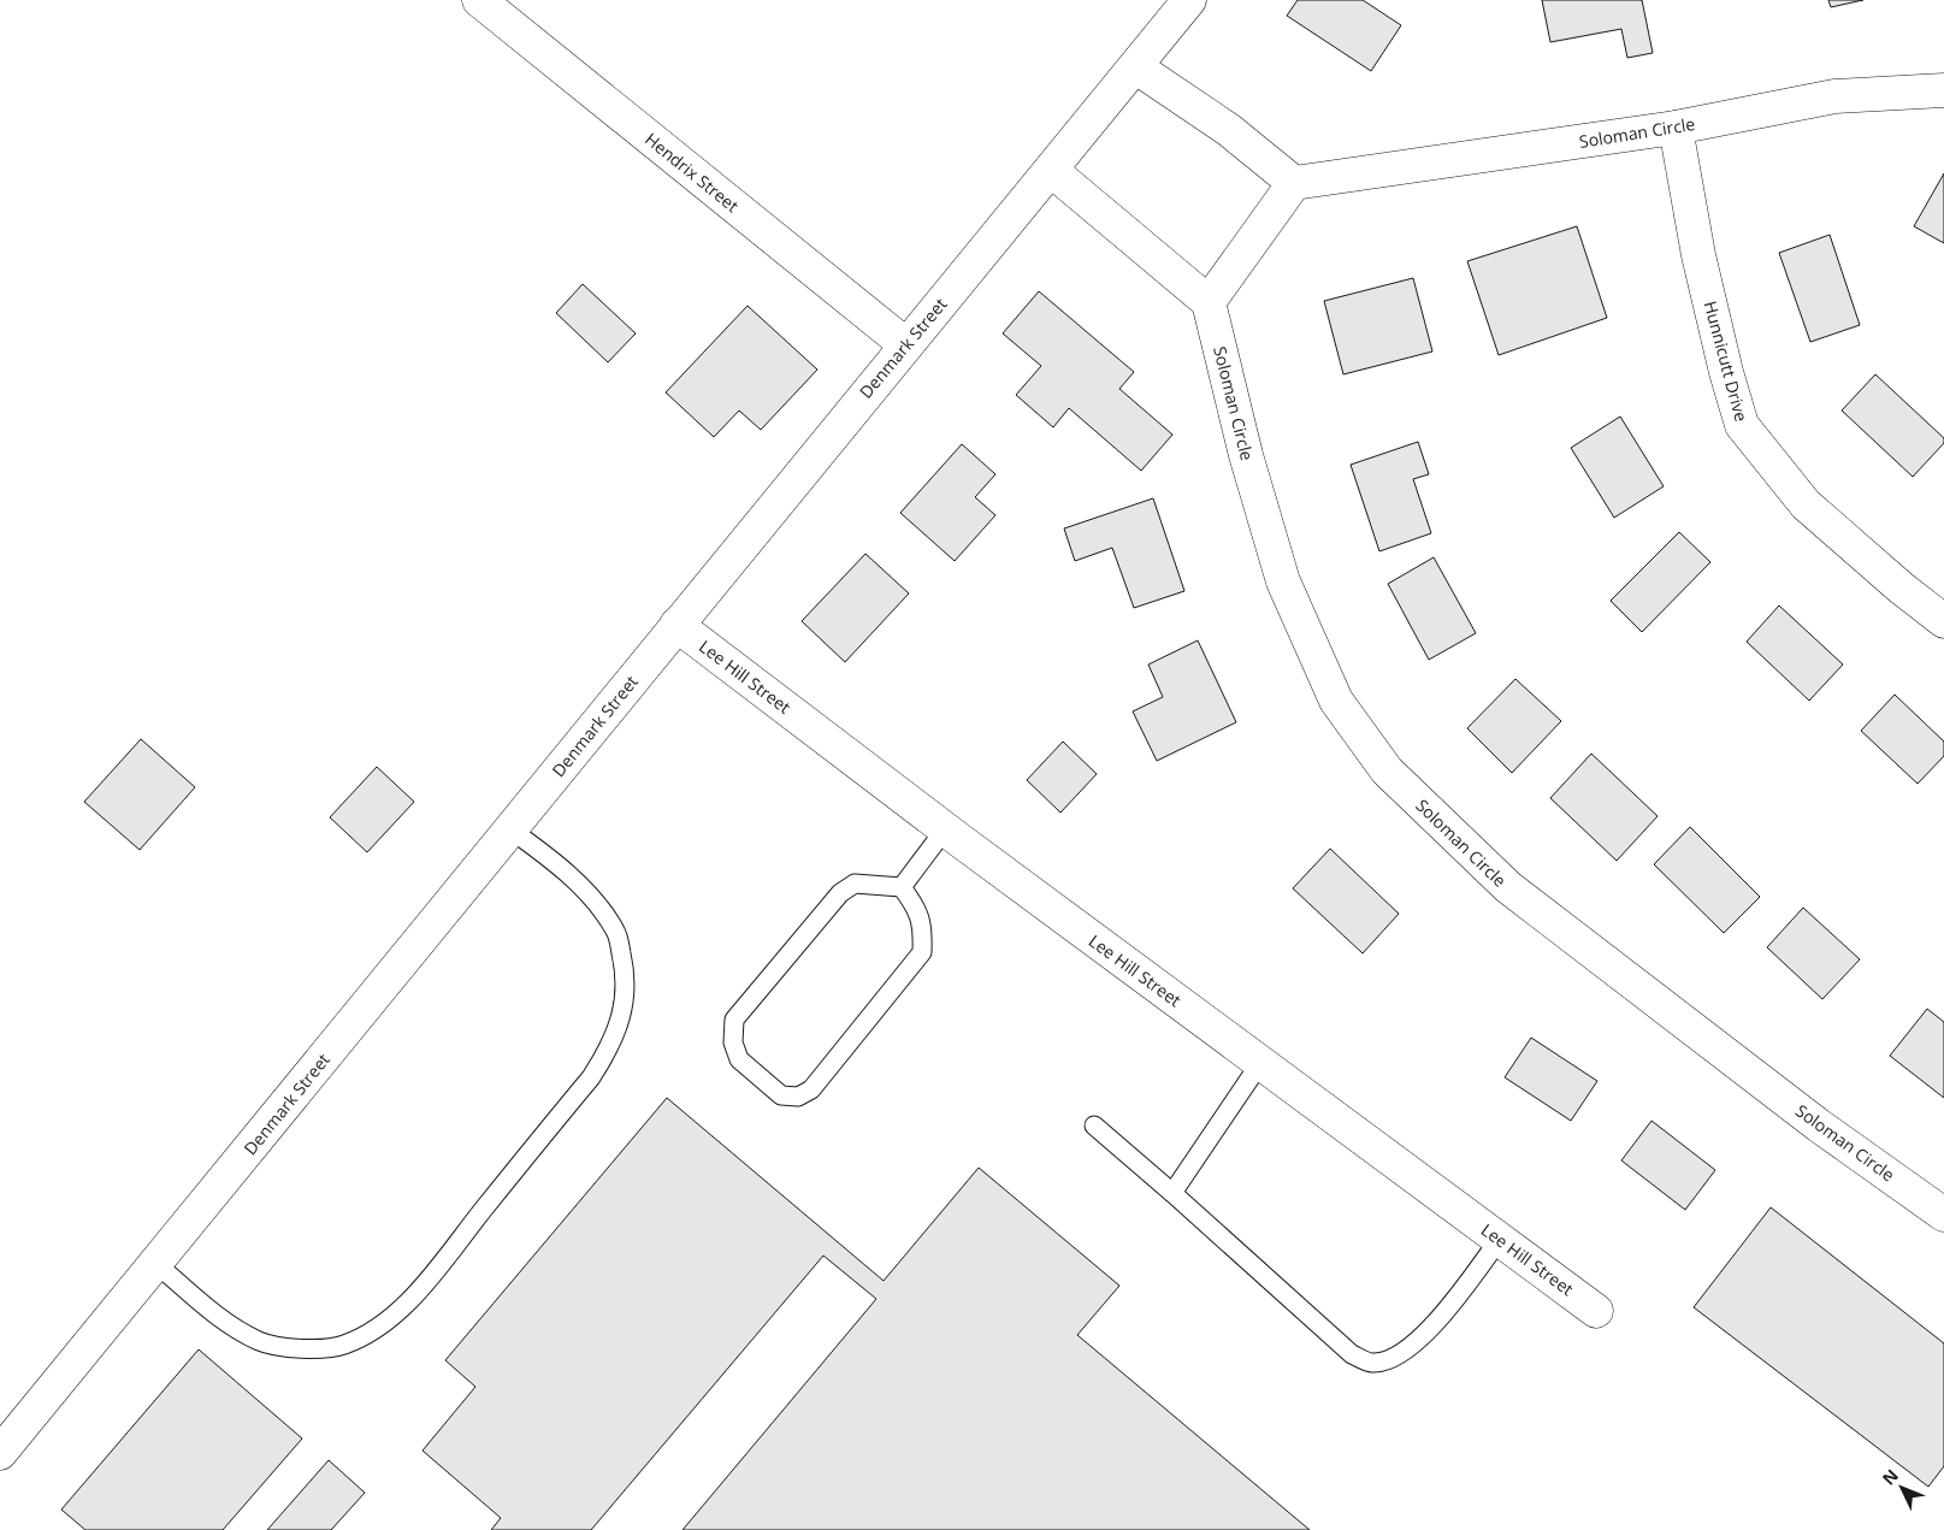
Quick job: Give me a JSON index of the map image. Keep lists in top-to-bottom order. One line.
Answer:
{"streets":{"street":["Soloman Circle","Hendrix Street","Denmark Street","Hunnicutt Drive","Lee Hill Street"]},"crossings":[["Soloman Circle","Hunnicutt Drive"],["Hendrix Street","Denmark Street"],["Denmark Street","Lee Hill Street"]],"north":"top left"}
